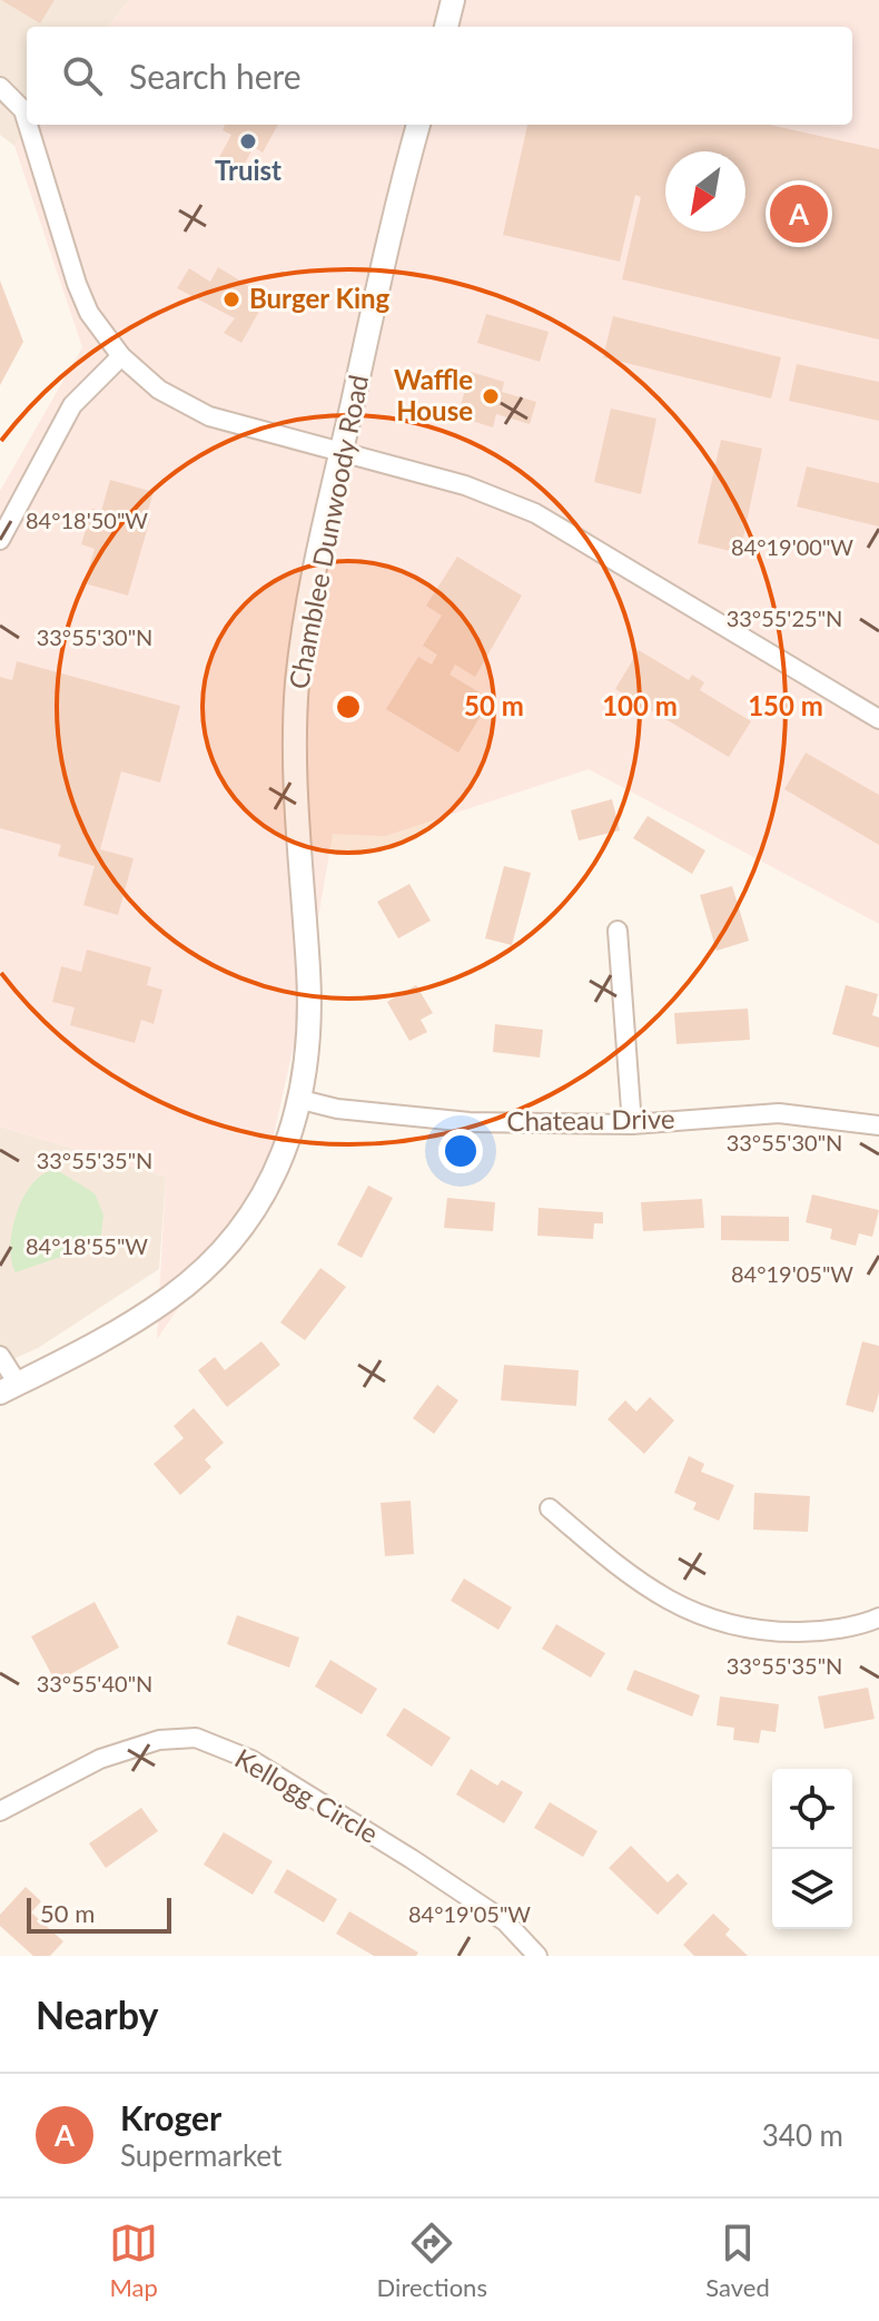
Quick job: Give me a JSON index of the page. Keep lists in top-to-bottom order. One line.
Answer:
{"streets":{"street":["Chamblee Dunwoody Road","Chateau Drive","Kellogg Circle"]},"crossings":[["Chamblee Dunwoody Road","Chateau Drive"]],"places":["Truist","Burger King","Waffle House"],"scale_bar":"50 m","north":"bottom left","page":{"search":"Search here","pins":"A","scale":"50 m","heading":"Nearby","list":[{"mark":"A","name":"Kroger","note":"Supermarket","value":"340 m"}],"nav":["Map","Directions","Saved"]},"coordinates":["84°18'50\"W","84°19'00\"W","33°55'25\"N","33°55'30\"N","33°55'35\"N","84°18'55\"W","84°19'05\"W","33°55'40\"N"],"rings":["50 m","100 m","150 m"]}
